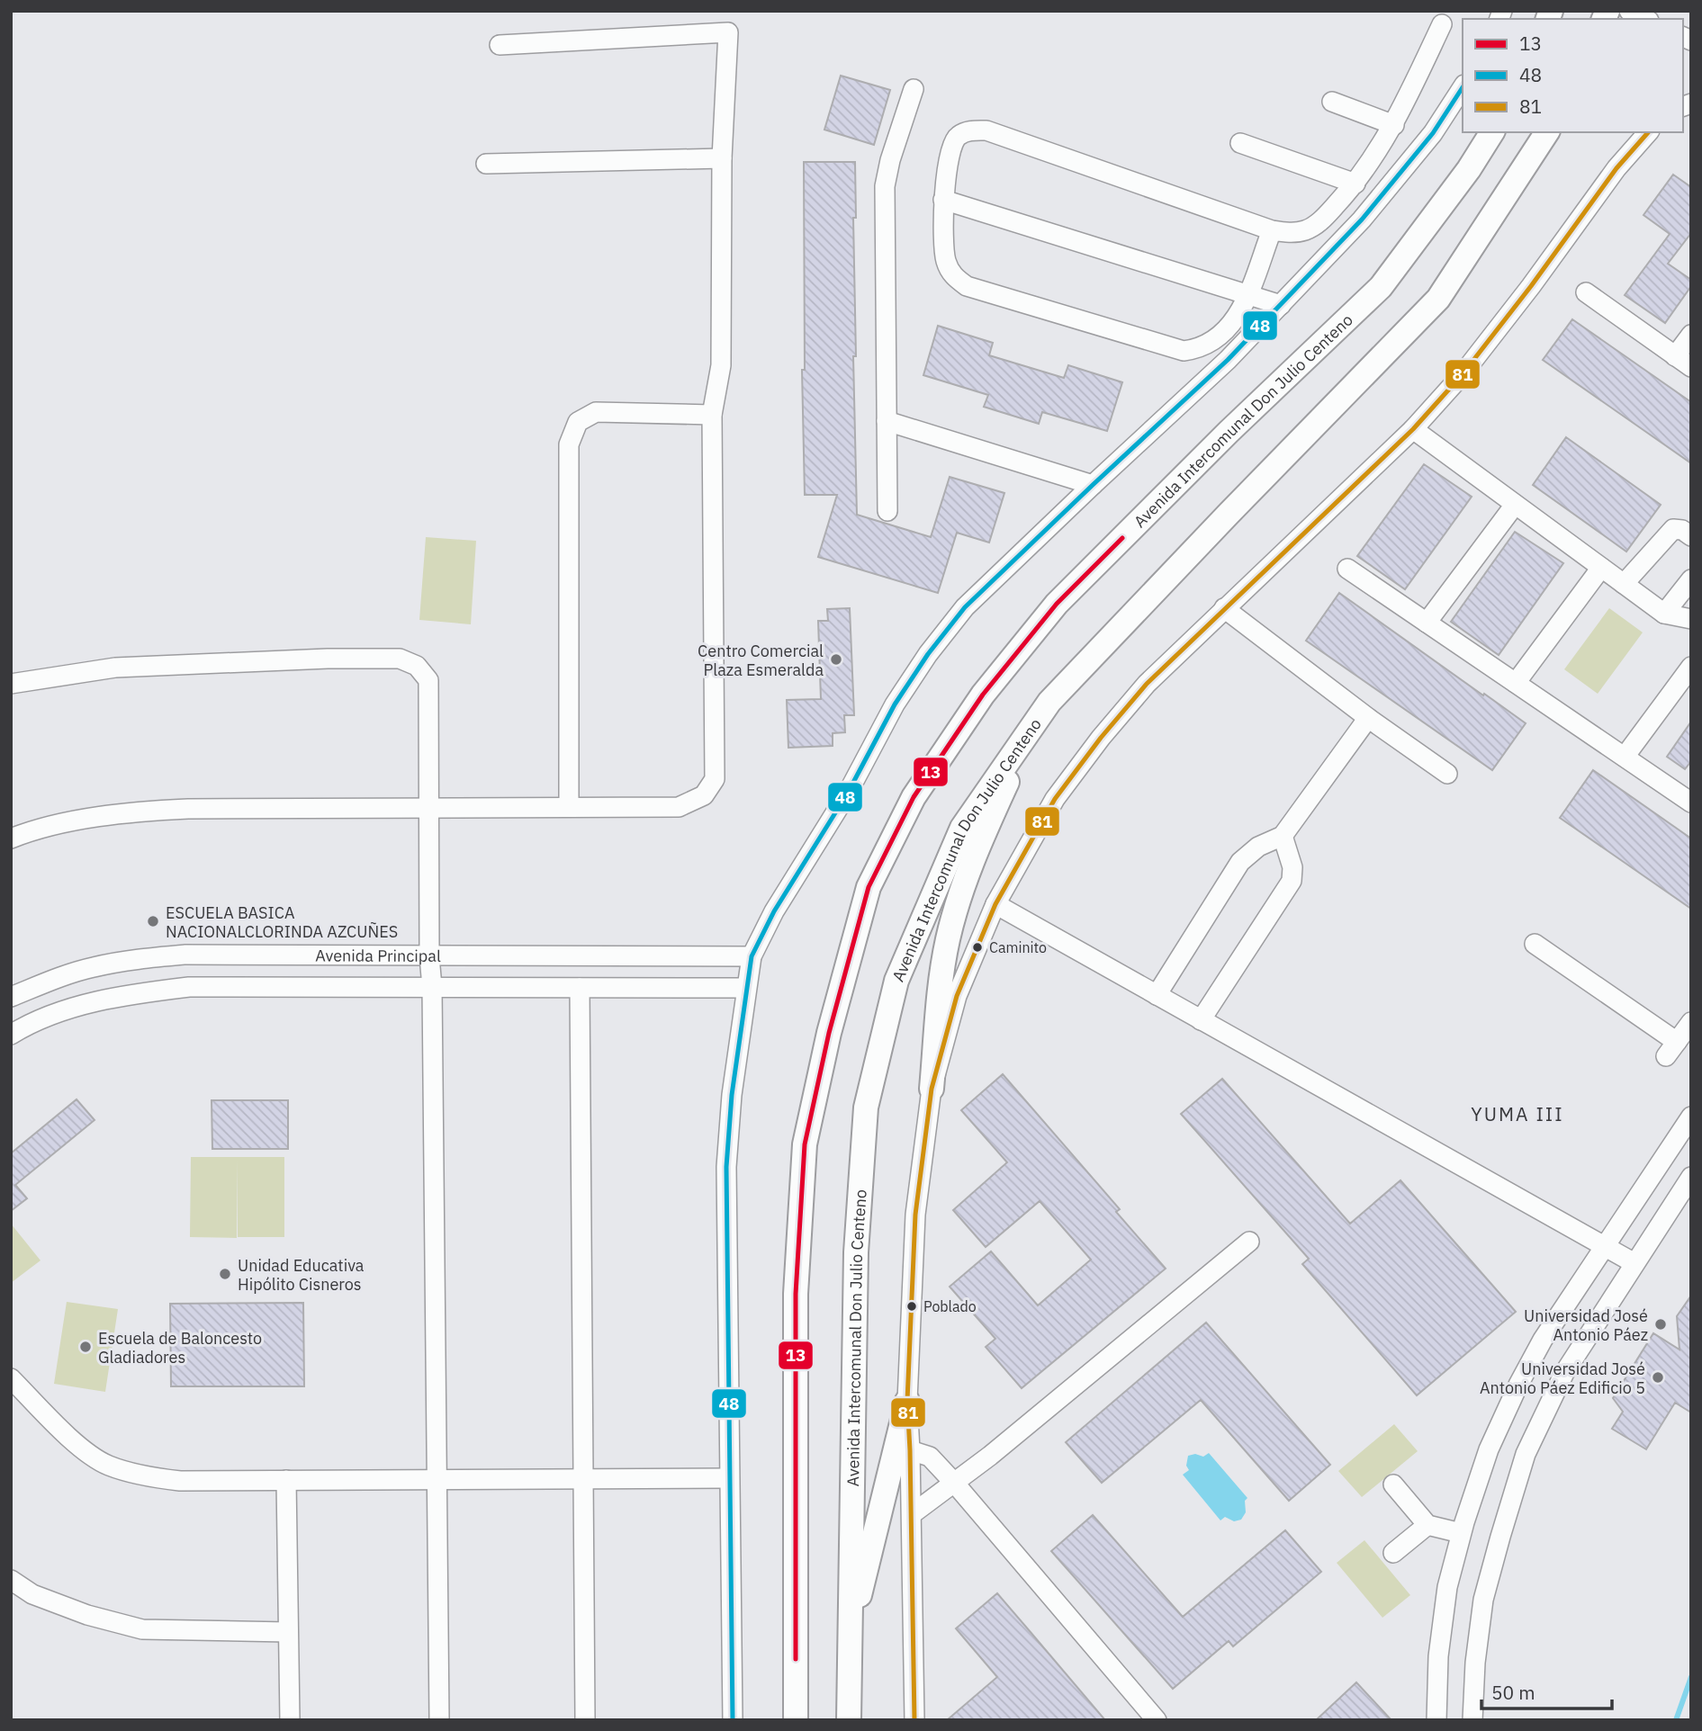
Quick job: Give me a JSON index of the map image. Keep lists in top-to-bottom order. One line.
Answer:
{"streets":{"main road":["Avenida Intercomunal Don Julio Centeno"],"street":["Avenida Principal"]},"districts":["YUMA III"],"places":["Centro Comercial Plaza Esmeralda","ESCUELA BASICA NACIONALCLORINDA AZCUÑES","Caminito","Unidad Educativa Hipólito Cisneros","Poblado","Universidad José Antonio Páez","Escuela de Baloncesto Gladiadores","Universidad José Antonio Páez Edificio 5"],"lines":["transit line 48","transit line 81","transit line 13"],"legend":["13","48","81"],"scale_bar":"50 m"}
